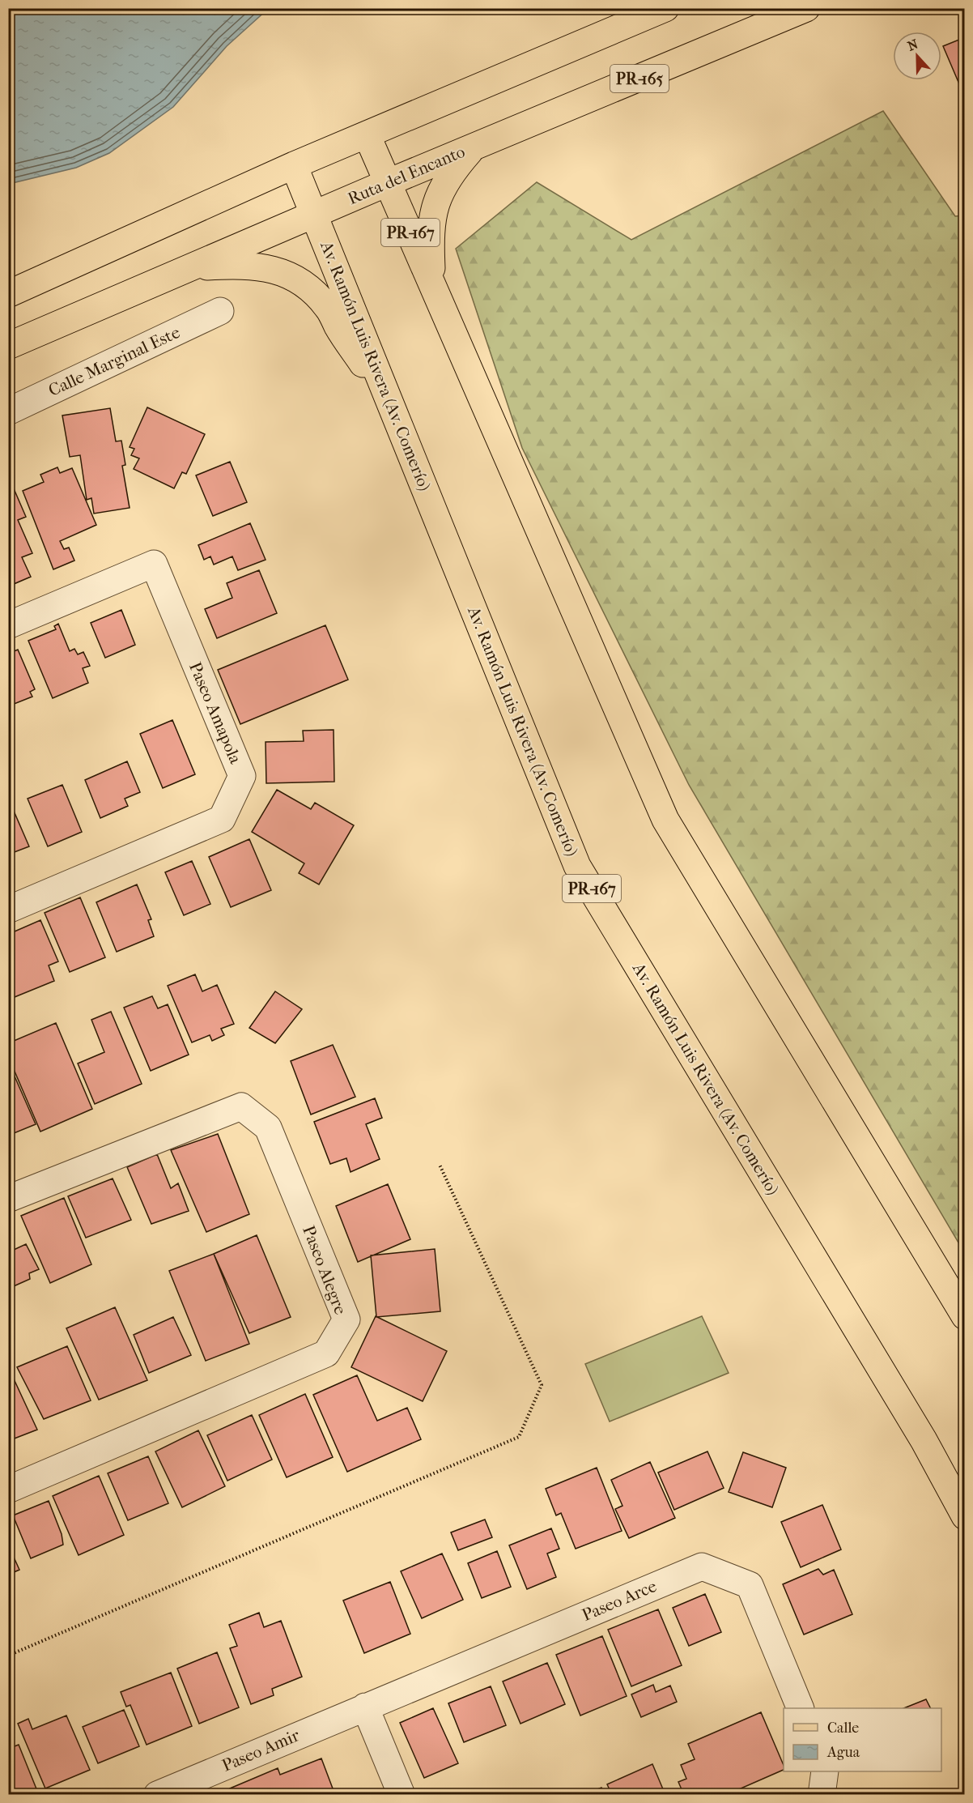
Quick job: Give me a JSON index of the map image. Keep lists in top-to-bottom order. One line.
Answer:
{"streets":{"main road":["PR-165","Ruta del Encanto","PR-167","Av. Ramón Luis Rivera (Av. Comerío)"],"street":["Calle Marginal Este","Paseo Amapola","Paseo Alegre","Paseo Arce","Paseo Amir"]},"crossings":[["Ruta del Encanto","PR-167"],["Ruta del Encanto","Av. Ramón Luis Rivera (Av. Comerío)"],["Paseo Arce","Paseo Amir"]],"legend":["Calle","Agua"],"north":"top"}
